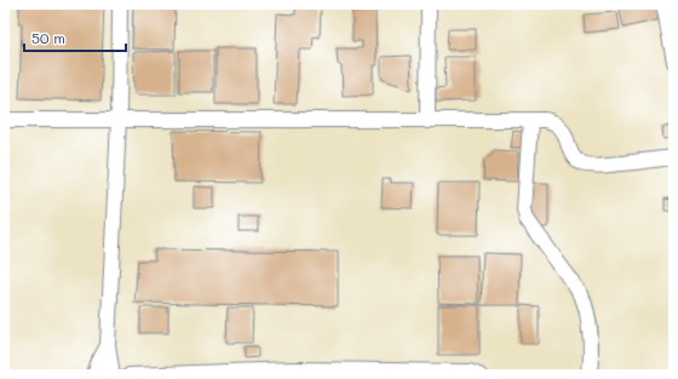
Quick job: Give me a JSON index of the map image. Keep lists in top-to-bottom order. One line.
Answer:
{"scale_bar":"50 m"}
